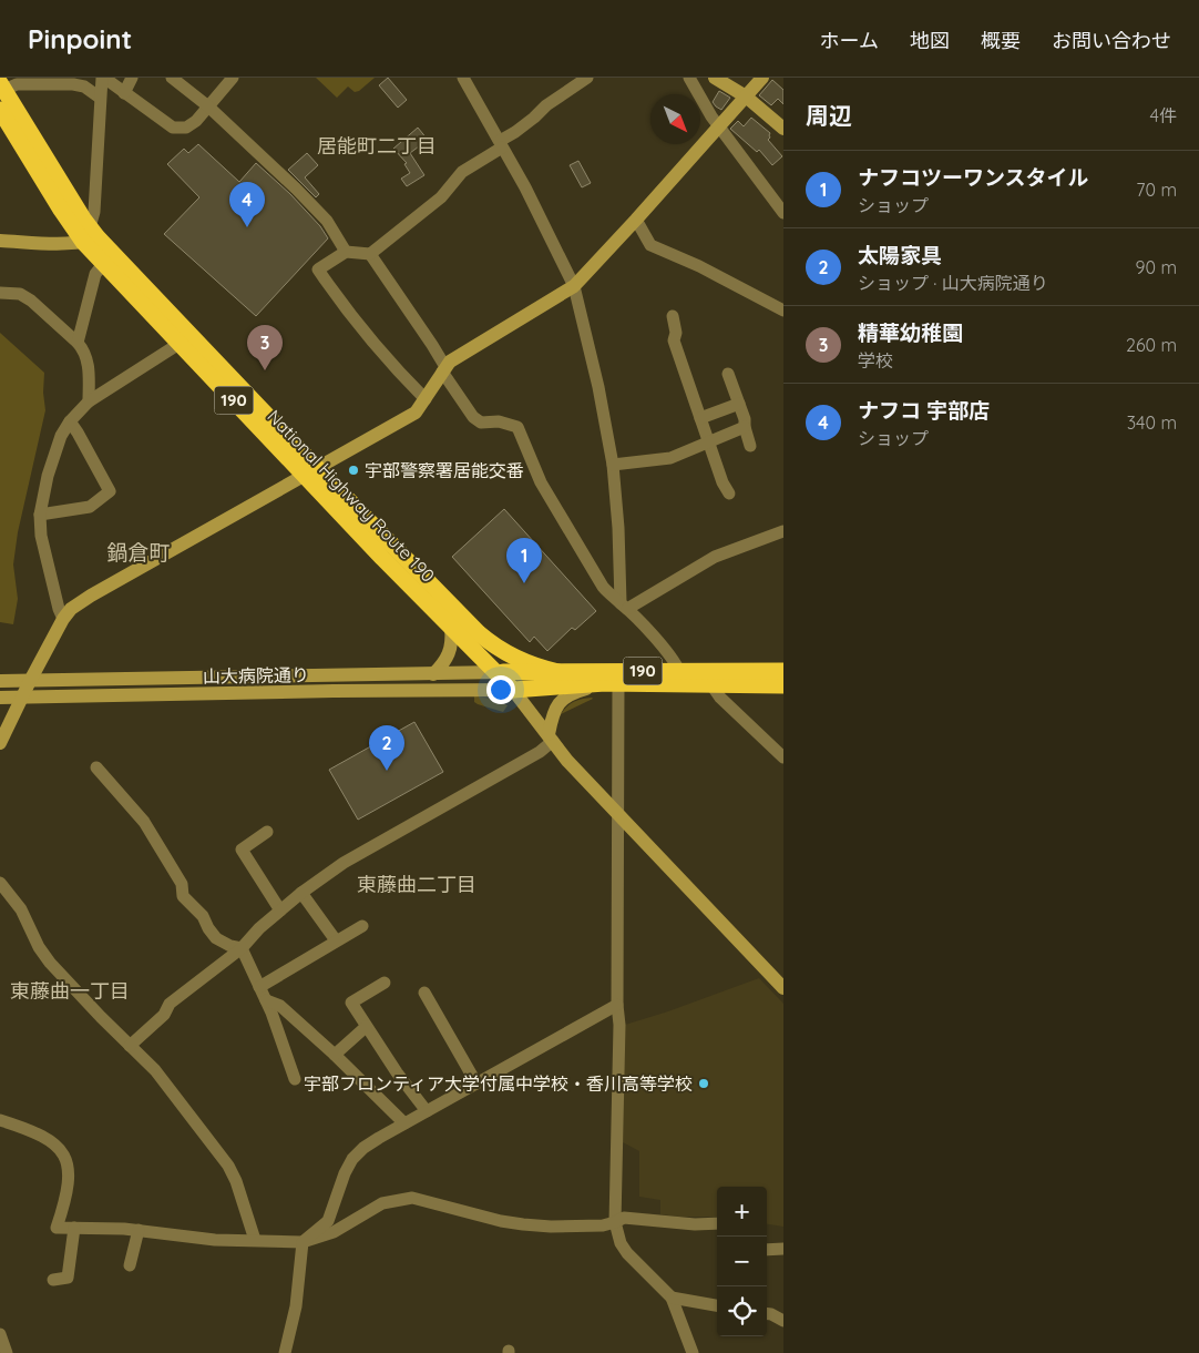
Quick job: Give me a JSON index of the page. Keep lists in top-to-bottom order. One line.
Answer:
{"streets":{"highway":["190","National Highway Route 190"],"street":["山大病院通り"]},"crossings":[["190","National Highway Route 190"],["190","山大病院通り"],["National Highway Route 190","山大病院通り"]],"districts":["居能町二丁目","鍋倉町","東藤曲二丁目","東藤曲一丁目"],"places":["宇部警察署居能交番","宇部フロンティア大学付属中学校・香川高等学校"],"north":"bottom right","page":{"header":"Pinpoint","nav":["ホーム","地図","概要","お問い合わせ"],"heading":["周辺","4件"],"list":[{"mark":"1","name":"ナフコツーワンスタイル","note":"ショップ","value":"70 m"},{"mark":"2","name":"太陽家具","note":"ショップ · 山大病院通り","value":"90 m"},{"mark":"3","name":"精華幼稚園","note":"学校","value":"260 m"},{"mark":"4","name":"ナフコ 宇部店","note":"ショップ","value":"340 m"}],"pins":["4","3","1","2"],"map_buttons":["+","−"]}}
